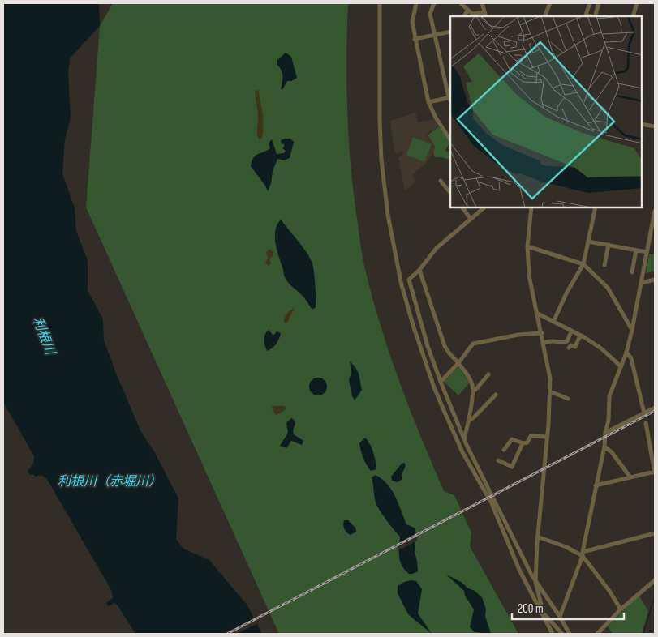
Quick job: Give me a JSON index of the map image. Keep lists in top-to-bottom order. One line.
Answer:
{"water":["利根川","利根川（赤堀川）"],"scale_bar":"200 m"}
